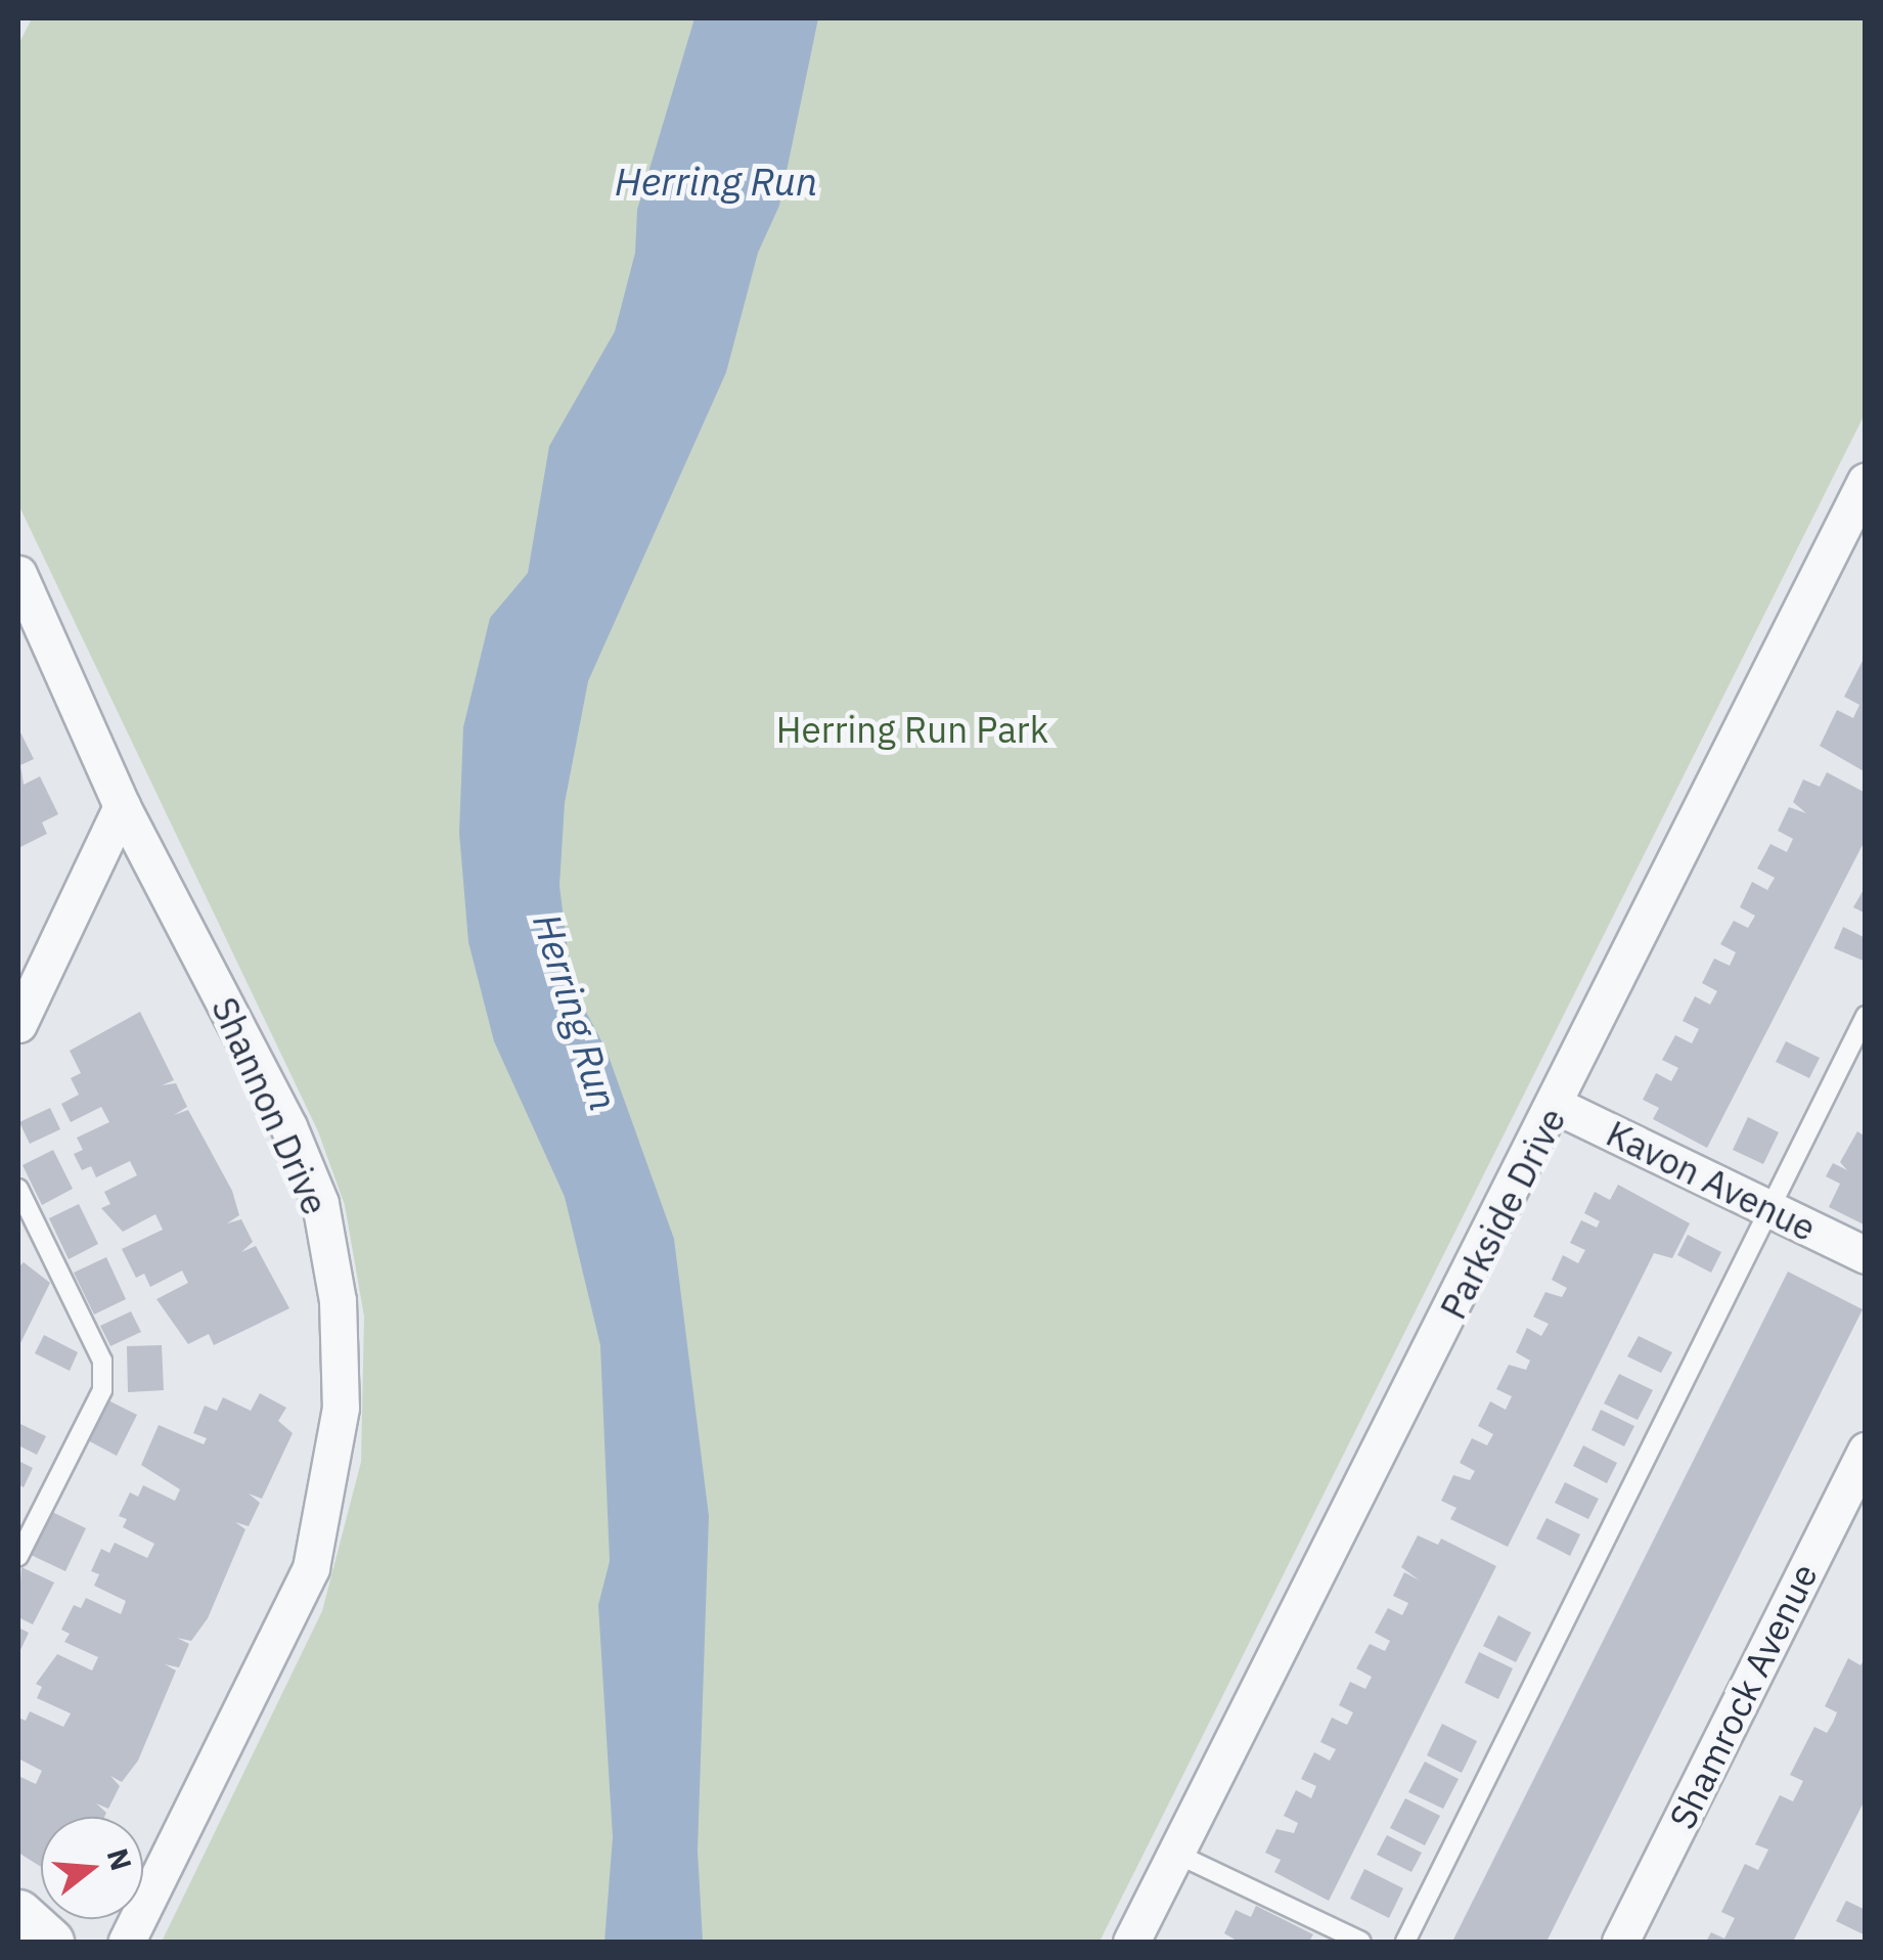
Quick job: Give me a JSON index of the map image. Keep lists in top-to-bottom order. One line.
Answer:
{"streets":{"street":["Shannon Drive","Kavon Avenue","Parkside Drive","Shamrock Avenue"]},"crossings":[["Kavon Avenue","Parkside Drive"]],"water":["Herring Run"],"parks":["Herring Run Park"],"north":"right"}
